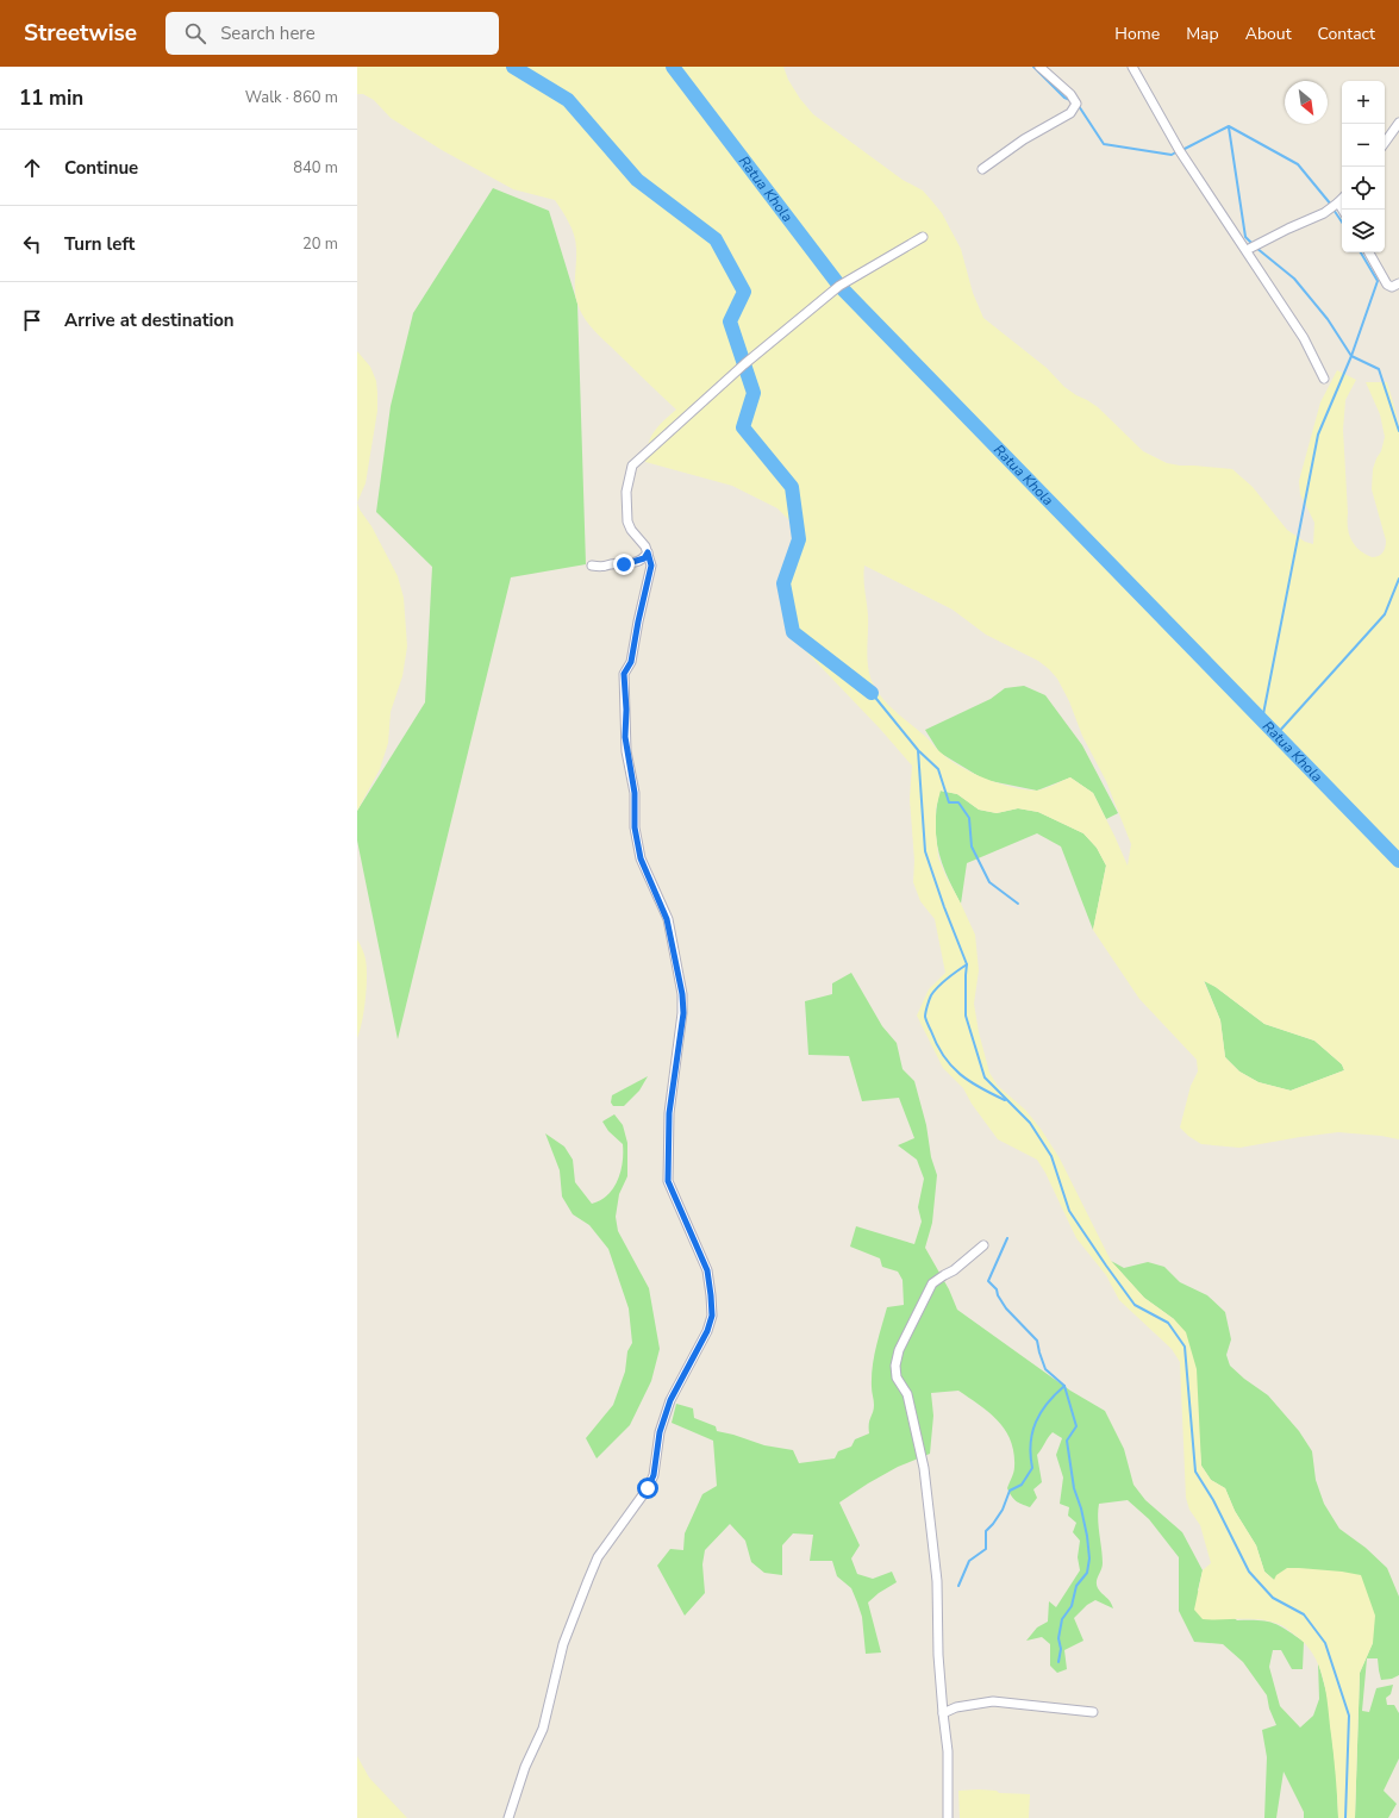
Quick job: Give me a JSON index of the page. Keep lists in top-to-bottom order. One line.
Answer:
{"water":["Ratua Khola"],"north":"bottom right","page":{"header":"Streetwise","search":"Search here","nav":["Home","Map","About","Contact"],"heading":["11 min","Walk · 860 m"],"map_buttons":["+","−"],"list":[["Continue","840 m"],["Turn left","20 m"],"Arrive at destination"]}}
